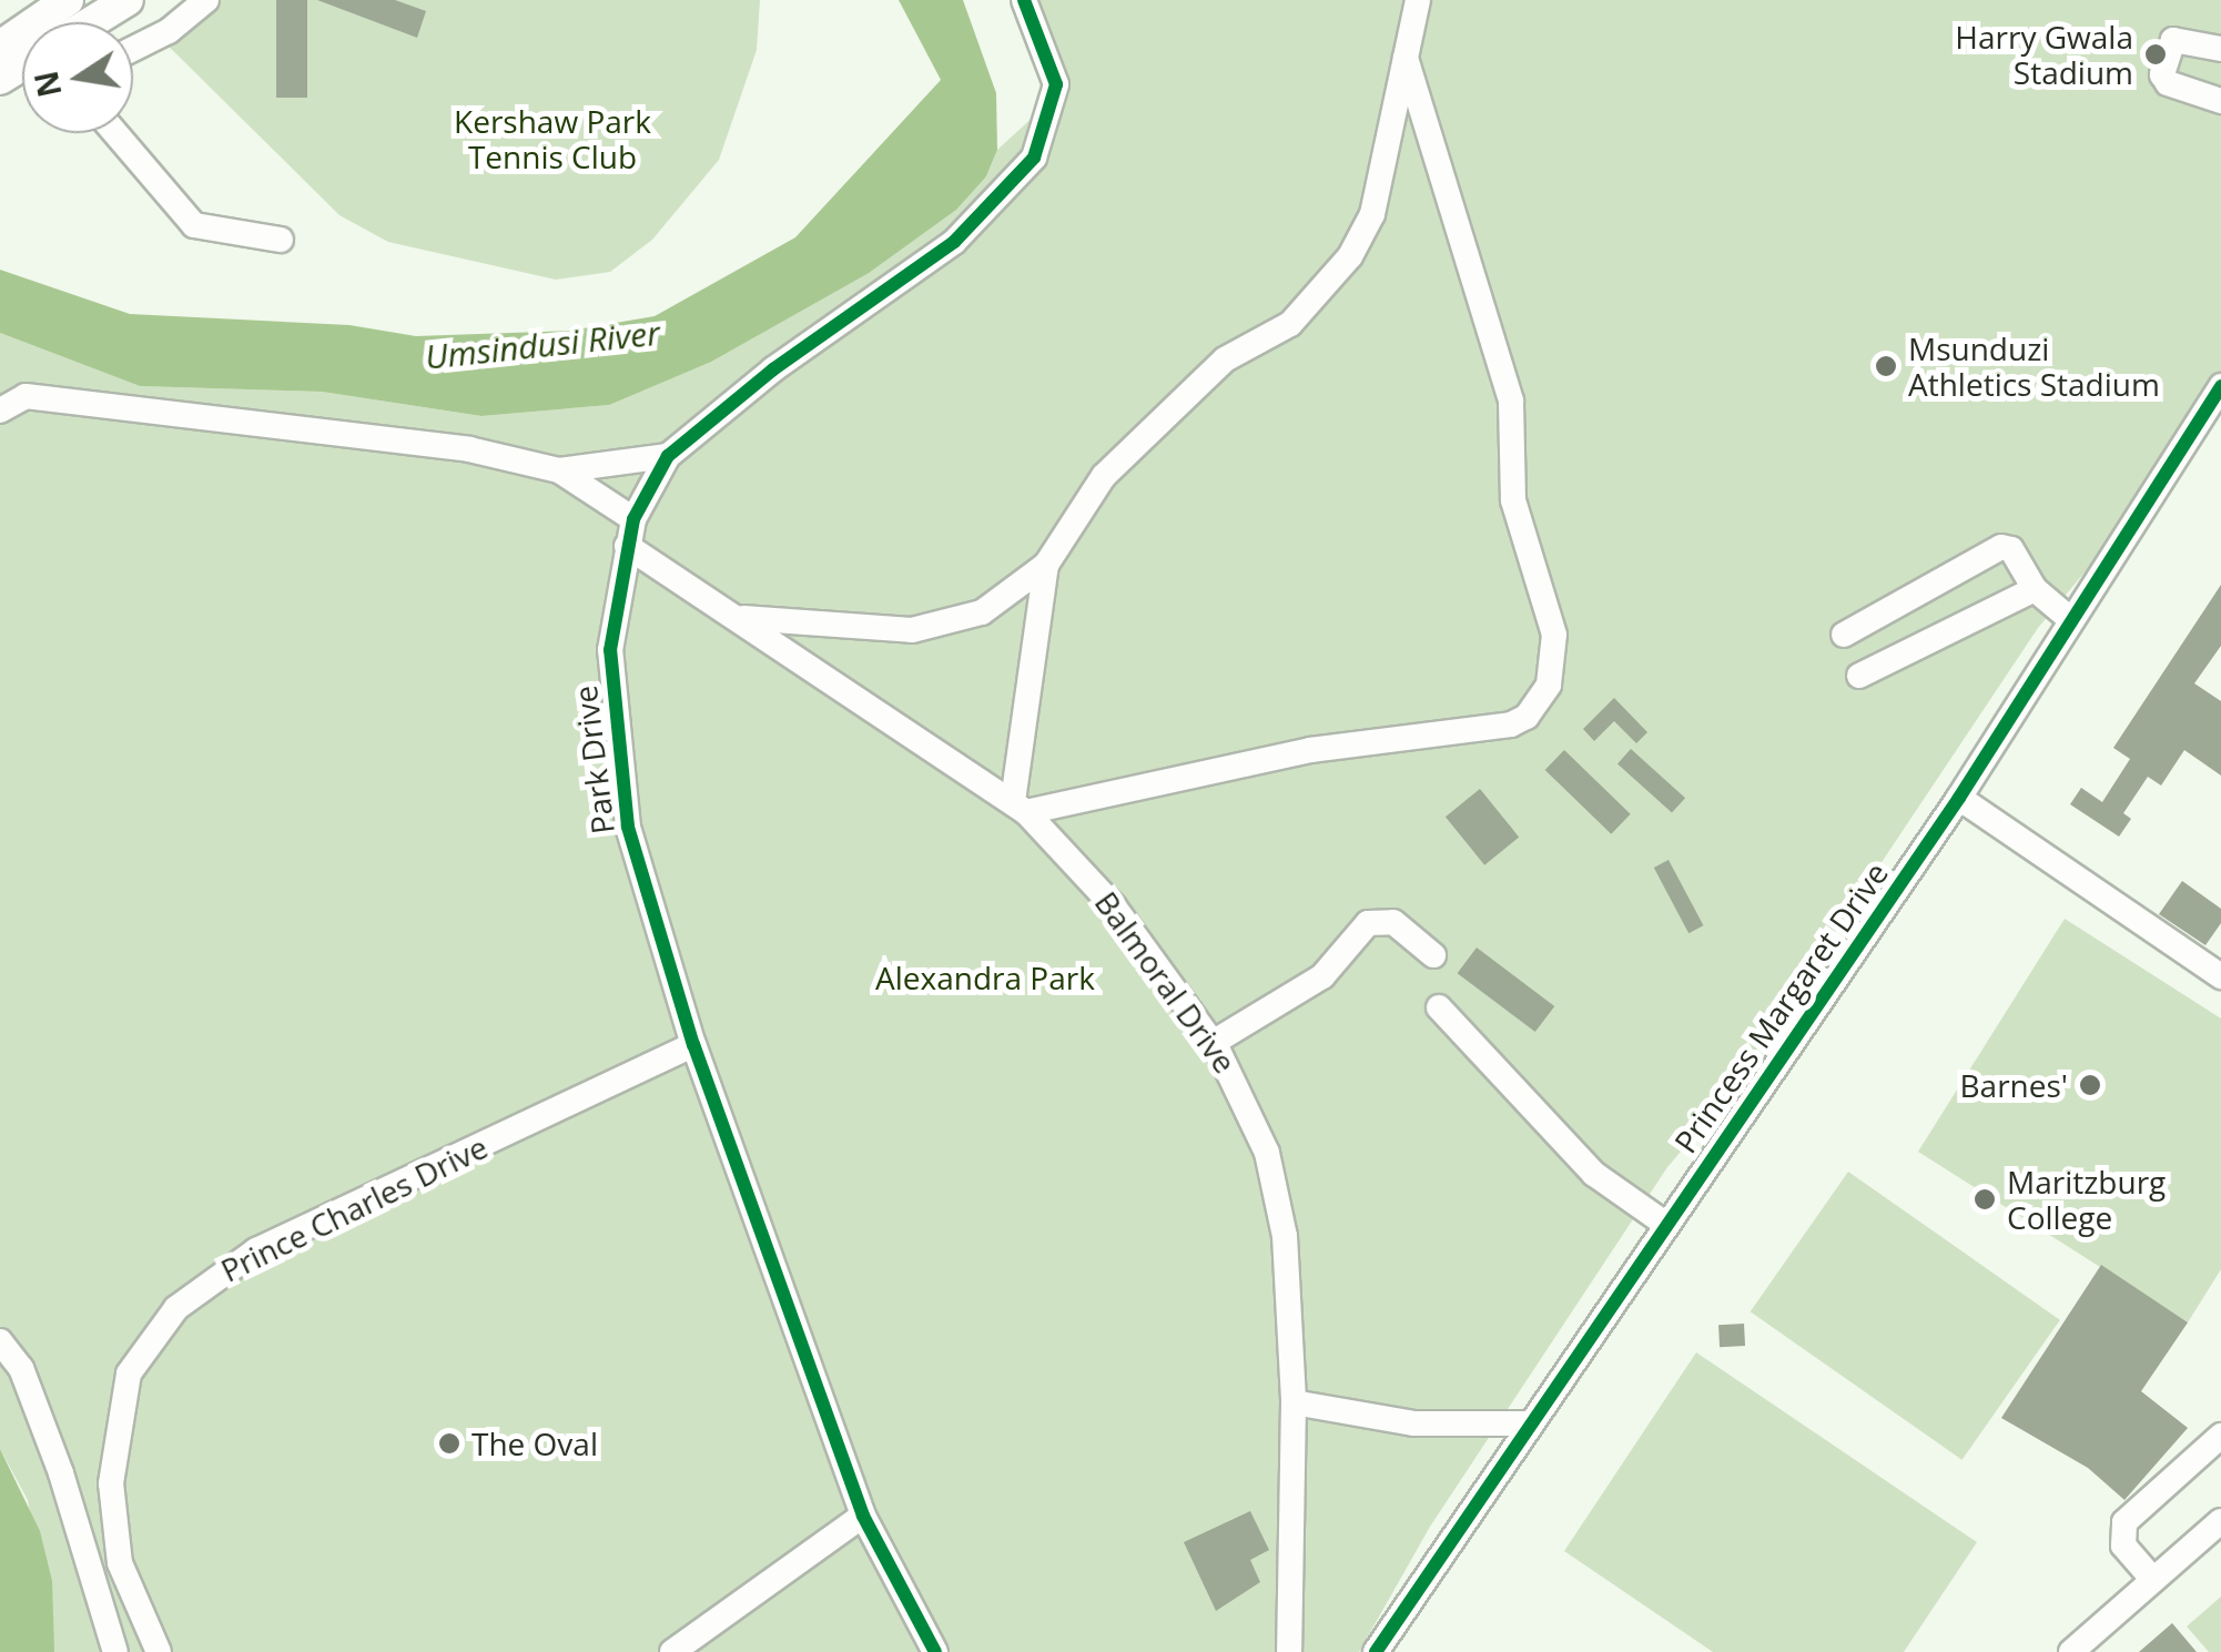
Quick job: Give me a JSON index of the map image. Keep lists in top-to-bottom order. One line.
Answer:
{"streets":{"street":["Park Drive","Balmoral Drive","Princess Margaret Drive","Prince Charles Drive"]},"crossings":[["Park Drive","Balmoral Drive"],["Park Drive","Prince Charles Drive"]],"water":["Umsindusi River"],"parks":["Kershaw Park Tennis Club","Alexandra Park"],"places":["Harry Gwala Stadium","Msunduzi Athletics Stadium","Barnes'","Maritzburg College","The Oval"],"north":"left"}
